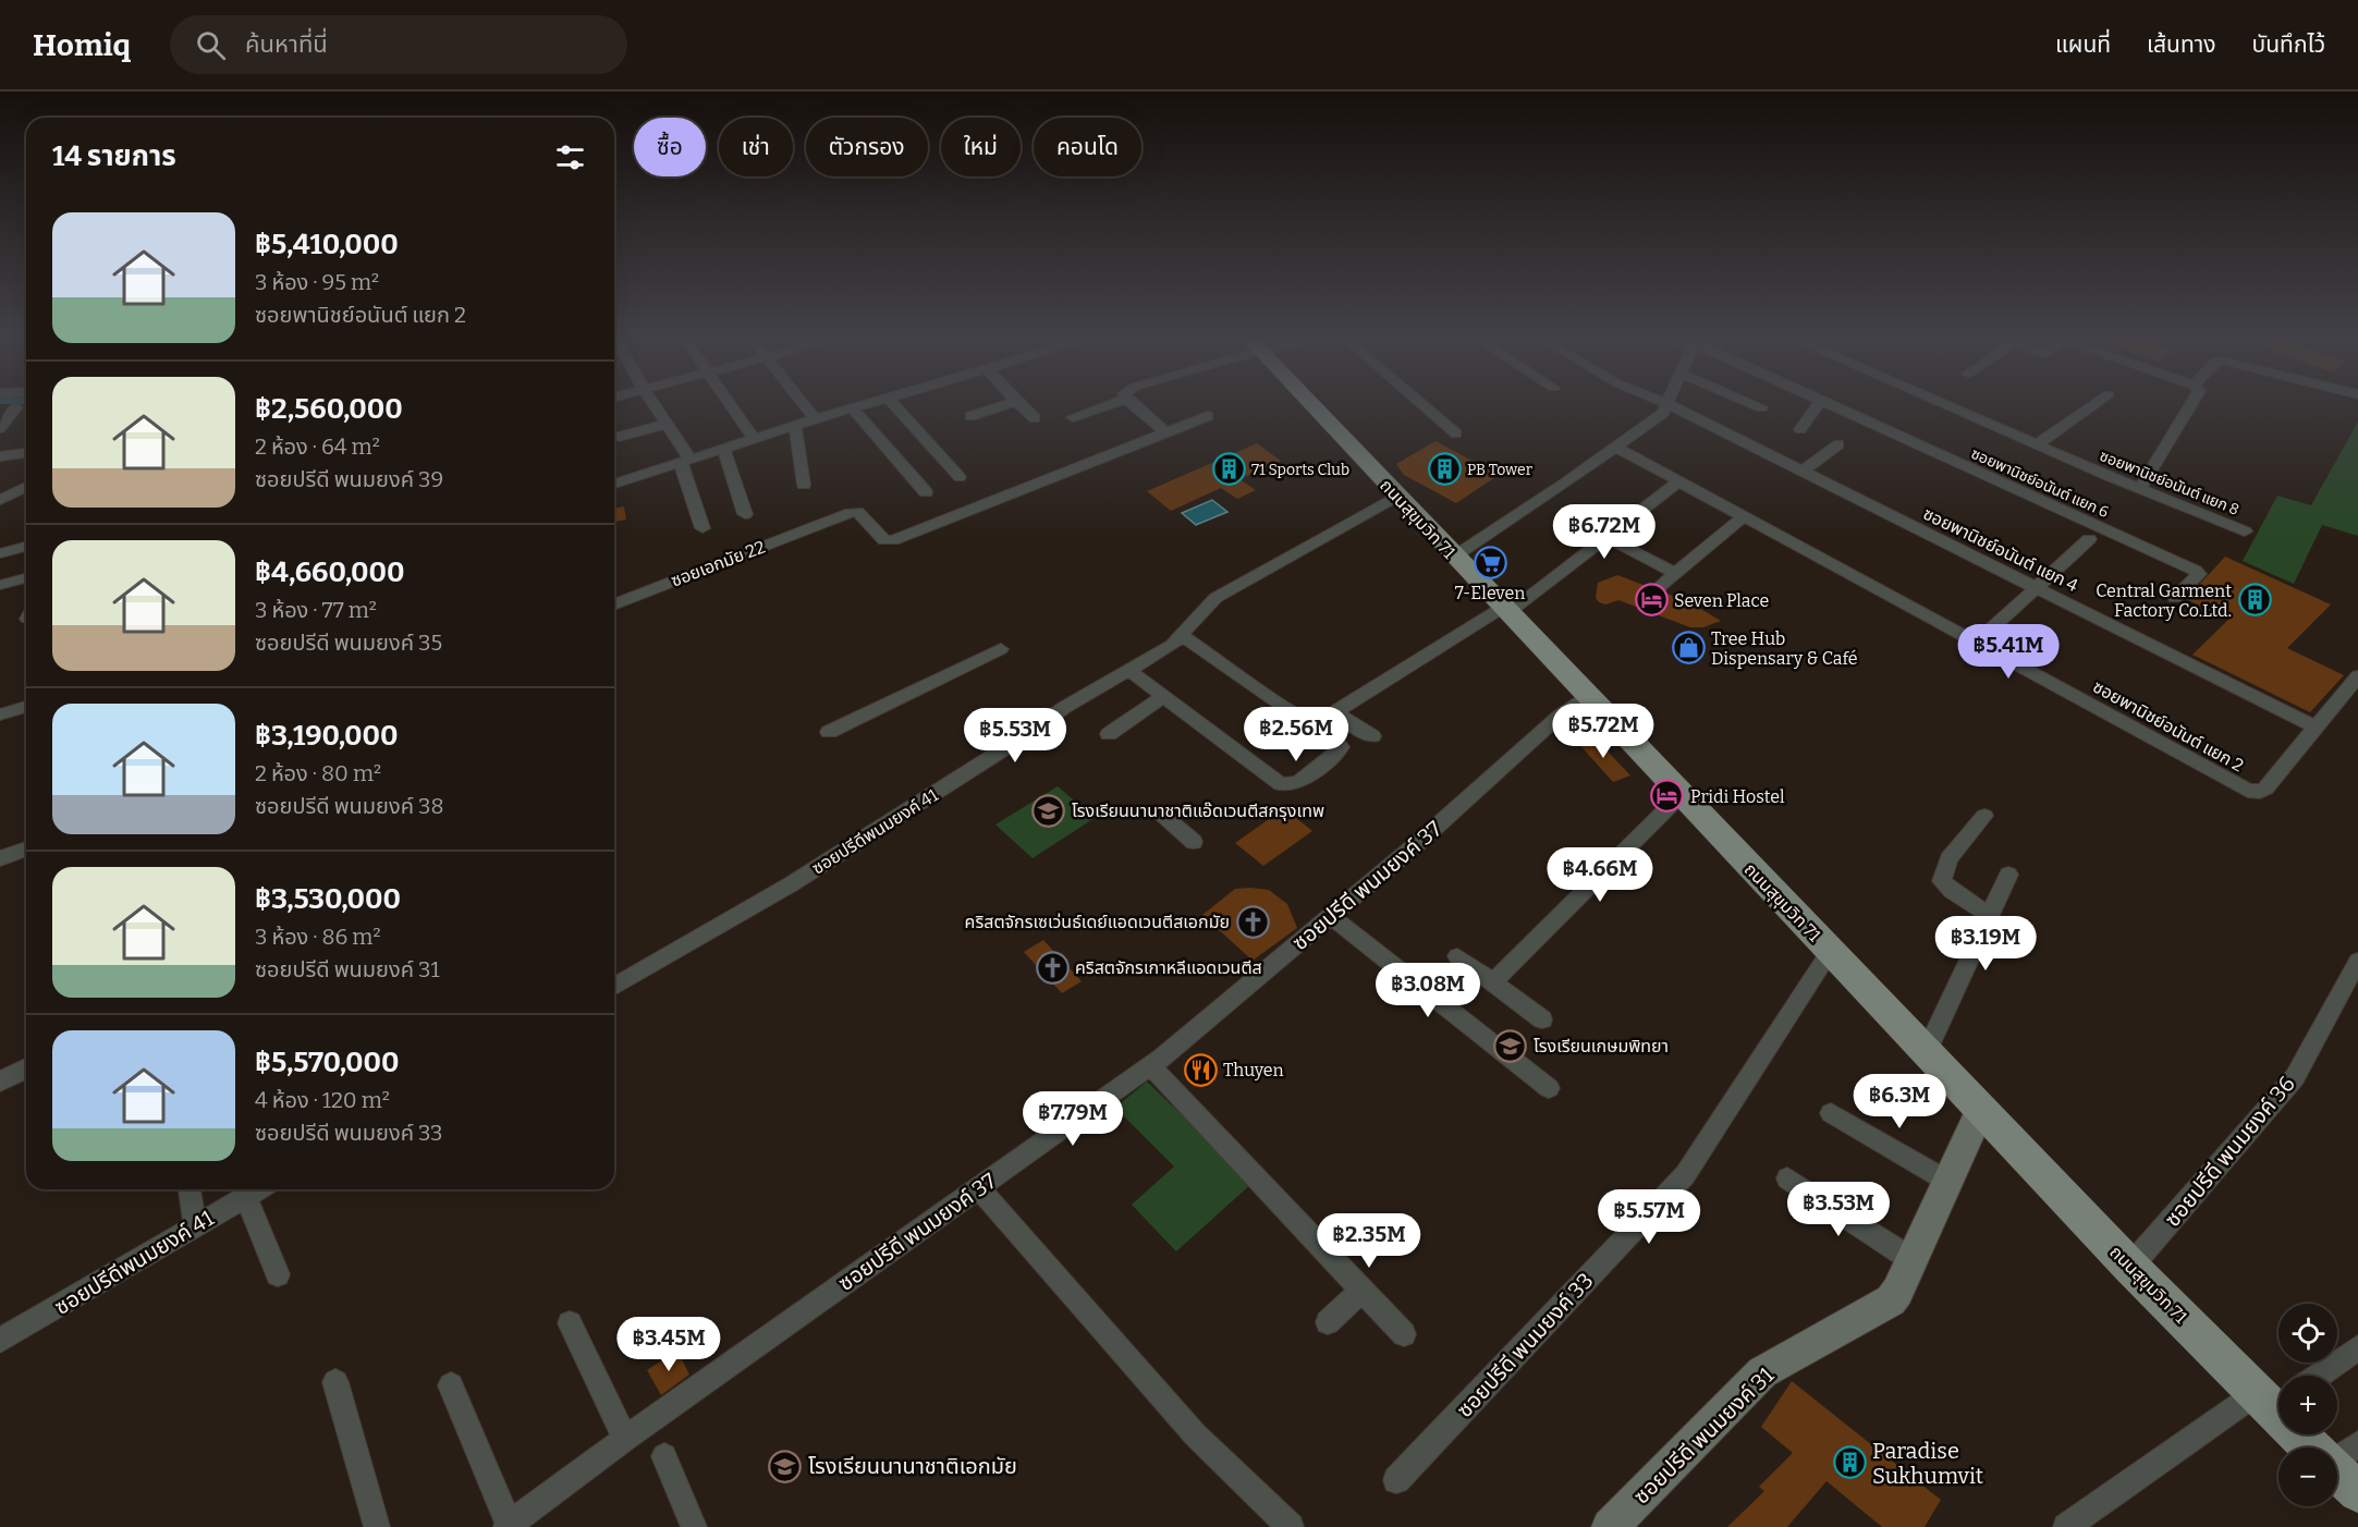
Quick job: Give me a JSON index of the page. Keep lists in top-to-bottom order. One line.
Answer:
{"streets":{"main road":["ถนนสุขุมวิท 71"],"street":["ซอยพานิชย์อนันต์ แยก 6","ซอยพานิชย์อนันต์ แยก 8","ซอยพานิชย์อนันต์ แยก 4","ซอยเอกมัย 22","ซอยพานิชย์อนันต์ แยก 2","ซอยปรีดีพนมยงค์ 41","ซอยปรีดี พนมยงค์ 37","ซอยปรีดี พนมยงค์ 36","ซอยปรีดี พนมยงค์ 33","ซอยปรีดี พนมยงค์ 31"]},"crossings":[["ถนนสุขุมวิท 71","ซอยปรีดีพนมยงค์ 41"],["ถนนสุขุมวิท 71","ซอยปรีดี พนมยงค์ 37"],["ถนนสุขุมวิท 71","ซอยปรีดี พนมยงค์ 36"],["ถนนสุขุมวิท 71","ซอยปรีดี พนมยงค์ 33"],["ถนนสุขุมวิท 71","ซอยปรีดี พนมยงค์ 31"],["ซอยพานิชย์อนันต์ แยก 4","ซอยพานิชย์อนันต์ แยก 2"]],"places":{"building":["71 Sports Club","PB Tower","Central Garment Factory Co.Ltd.","Paradise Sukhumvit"],"supermarket":["7-Eleven"],"hotel":["Seven Place","Pridi Hostel"],"shop":["Tree Hub Dispensary & Café"],"school or university":["โรงเรียนนานาชาติแอ๊ดเวนตีสกรุงเทพ","โรงเรียนเกษมพิทยา","โรงเรียนนานาชาติเอกมัย"],"church":["คริสตจักรเซเว่นธ์เดย์แอดเวนตีสเอกมัย","คริสตจักรเกาหลีแอดเวนตีส"],"restaurant":["Thuyen"]},"page":{"header":"Homiq","search":"ค้นหาที่นี่","nav":["แผนที่","เส้นทาง","บันทึกไว้"],"chip":["ซื้อ","เช่า","ตัวกรอง","ใหม่","คอนโด"],"heading":"14 รายการ","list":[{"name":"฿5,410,000","note":"3 ห้อง · 95 m² · ซอยพานิชย์อนันต์ แยก 2"},{"name":"฿2,560,000","note":"2 ห้อง · 64 m² · ซอยปรีดี พนมยงค์ 39"},{"name":"฿4,660,000","note":"3 ห้อง · 77 m² · ซอยปรีดี พนมยงค์ 35"},{"name":"฿3,190,000","note":"2 ห้อง · 80 m² · ซอยปรีดี พนมยงค์ 38"},{"name":"฿3,530,000","note":"3 ห้อง · 86 m² · ซอยปรีดี พนมยงค์ 31"},{"name":"฿5,570,000","note":"4 ห้อง · 120 m² · ซอยปรีดี พนมยงค์ 33"}],"price":["฿6.72M","฿5.41M","฿5.72M","฿2.56M","฿5.53M","฿4.66M","฿3.19M","฿3.08M","฿6.3M","฿7.79M","฿3.53M","฿5.57M","฿2.35M","฿3.45M"],"map_buttons":["+","−"]}}
